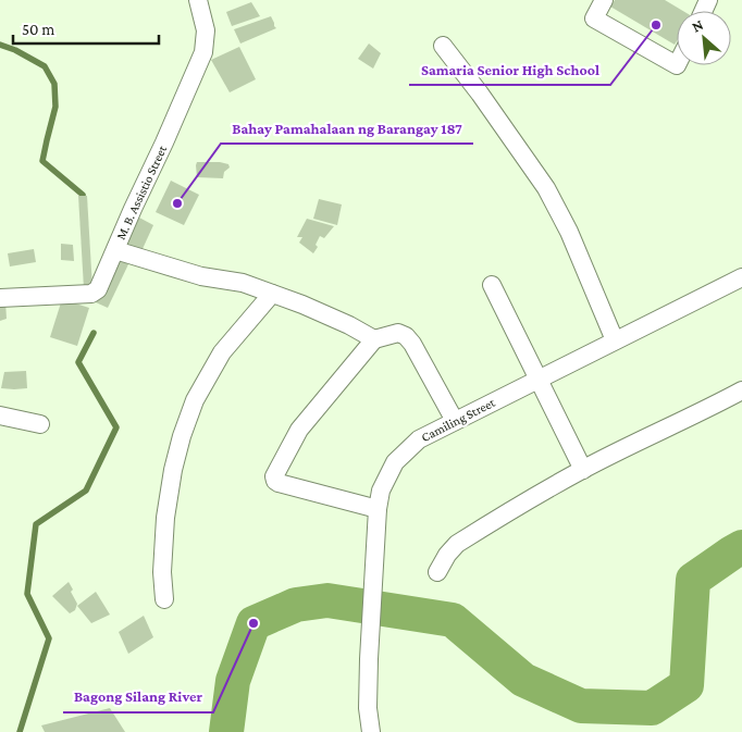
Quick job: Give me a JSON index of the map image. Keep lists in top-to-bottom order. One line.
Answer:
{"streets":{"street":["M. B. Assistio Street","Camiling Street"]},"places":["Samaria Senior High School","Bahay Pamahalaan ng Barangay 187","Bagong Silang River"],"scale_bar":"50 m","north":"top left"}
